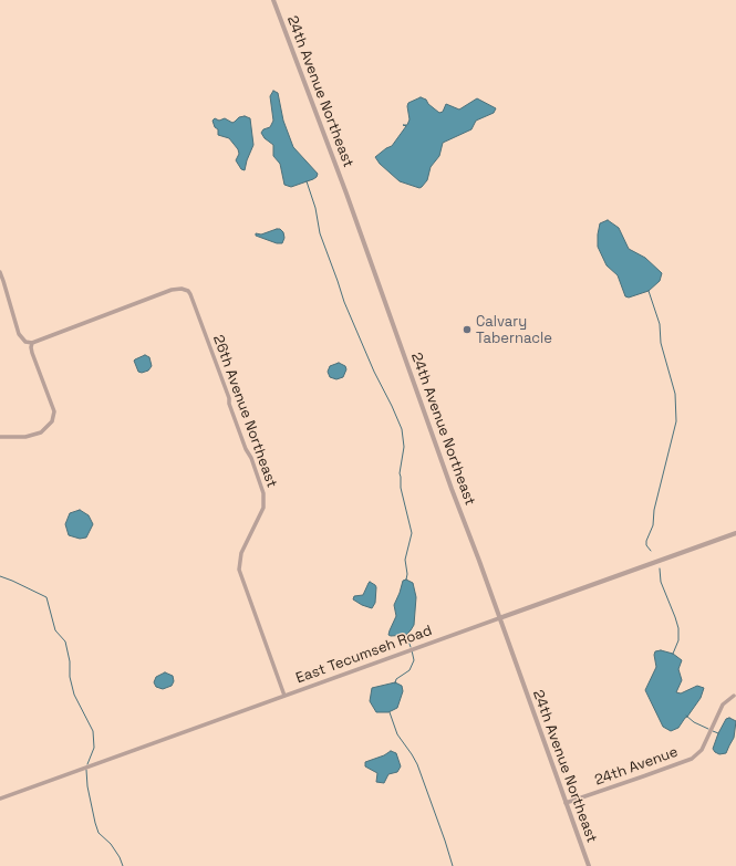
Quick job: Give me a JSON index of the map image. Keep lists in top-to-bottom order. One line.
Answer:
{"streets":{"street":["24th Avenue Northeast","26th Avenue Northeast","East Tecumseh Road","24th Avenue"]},"crossings":[["24th Avenue Northeast","East Tecumseh Road"],["24th Avenue Northeast","24th Avenue"],["26th Avenue Northeast","East Tecumseh Road"]],"places":["Calvary Tabernacle"]}
